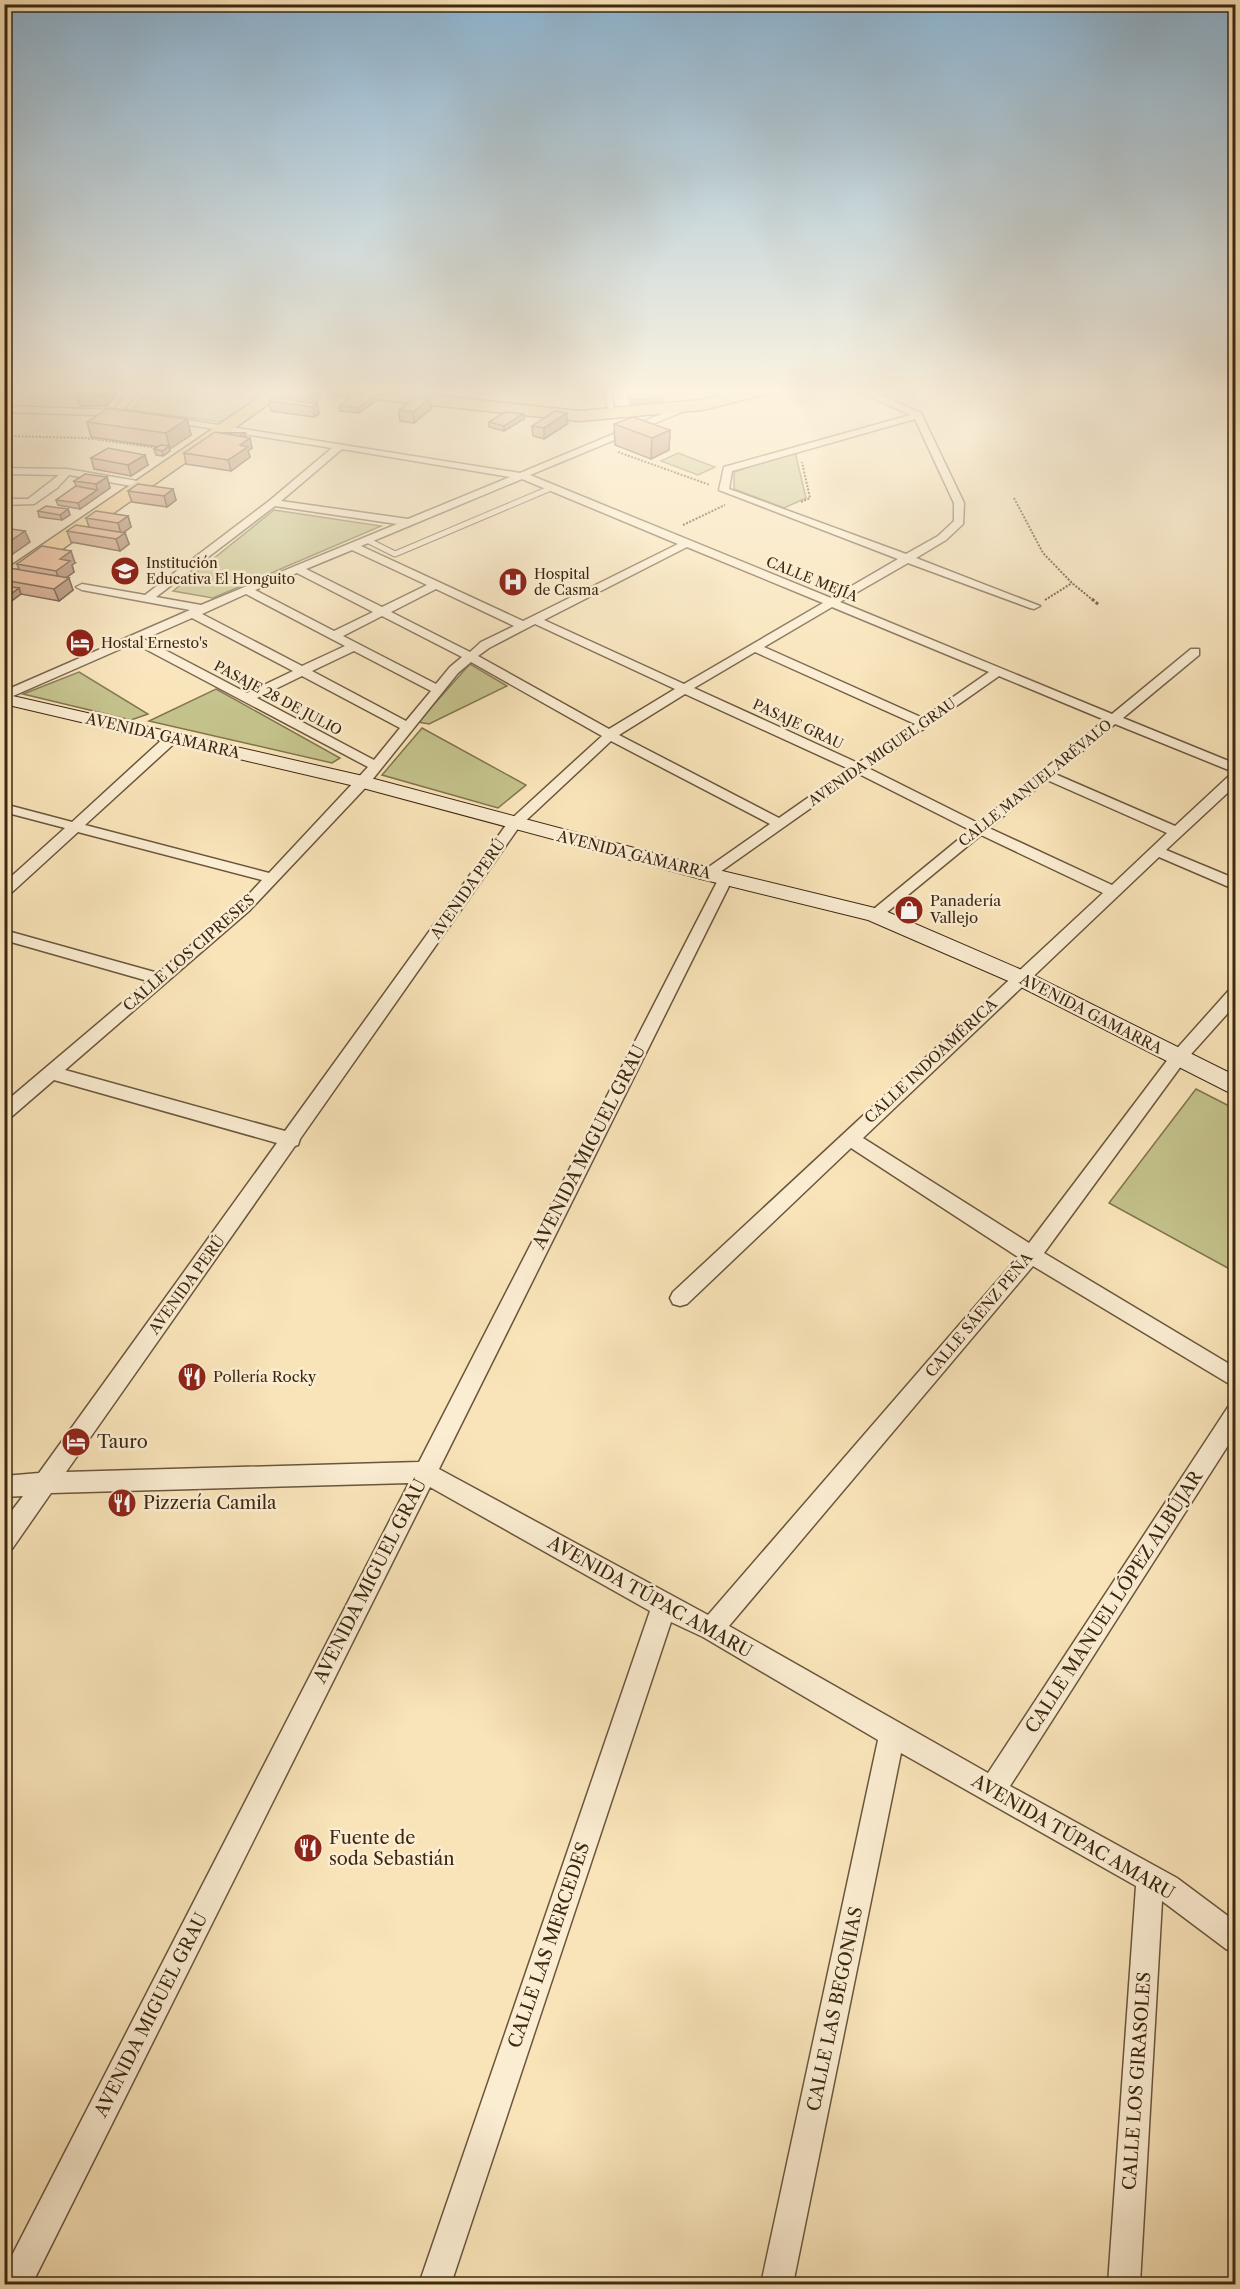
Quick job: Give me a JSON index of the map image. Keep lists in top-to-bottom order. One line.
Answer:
{"streets":{"street":["CALLE MEJÍA","PASAJE 28 DE JULIO","PASAJE GRAU","AVENIDA GAMARRA","AVENIDA MIGUEL GRAU","CALLE MANUEL ARÉVALO","AVENIDA PERÚ","CALLE LOS CIPRESES","CALLE INDOAMÉRICA","CALLE SÁENZ PEÑA","AVENIDA TÚPAC AMARU","CALLE MANUEL LÓPEZ ALBÚJAR","CALLE LAS MERCEDES","CALLE LAS BEGONIAS","CALLE LOS GIRASOLES"]},"crossings":[["CALLE MEJÍA","AVENIDA MIGUEL GRAU"],["CALLE MEJÍA","CALLE MANUEL ARÉVALO"],["CALLE MEJÍA","AVENIDA PERÚ"],["CALLE MEJÍA","CALLE LOS CIPRESES"],["PASAJE 28 DE JULIO","AVENIDA GAMARRA"],["PASAJE 28 DE JULIO","CALLE LOS CIPRESES"],["PASAJE GRAU","AVENIDA MIGUEL GRAU"],["PASAJE GRAU","CALLE MANUEL ARÉVALO"],["PASAJE GRAU","AVENIDA PERÚ"],["PASAJE GRAU","CALLE LOS CIPRESES"],["PASAJE GRAU","CALLE INDOAMÉRICA"],["AVENIDA GAMARRA","AVENIDA MIGUEL GRAU"],["AVENIDA GAMARRA","CALLE MANUEL ARÉVALO"],["AVENIDA GAMARRA","AVENIDA PERÚ"],["AVENIDA GAMARRA","CALLE LOS CIPRESES"],["AVENIDA GAMARRA","CALLE INDOAMÉRICA"],["AVENIDA GAMARRA","CALLE SÁENZ PEÑA"],["AVENIDA MIGUEL GRAU","AVENIDA TÚPAC AMARU"],["CALLE SÁENZ PEÑA","AVENIDA TÚPAC AMARU"],["AVENIDA TÚPAC AMARU","CALLE MANUEL LÓPEZ ALBÚJAR"],["AVENIDA TÚPAC AMARU","CALLE LAS MERCEDES"],["AVENIDA TÚPAC AMARU","CALLE LAS BEGONIAS"],["AVENIDA TÚPAC AMARU","CALLE LOS GIRASOLES"]],"places":{"school or university":["Institución Educativa El Honguito"],"hospital":["Hospital de Casma"],"hotel":["Hostal Ernesto's","Tauro"],"shop":["Panadería Vallejo"],"restaurant":["Pollería Rocky","Pizzería Camila","Fuente de soda Sebastián"]}}
